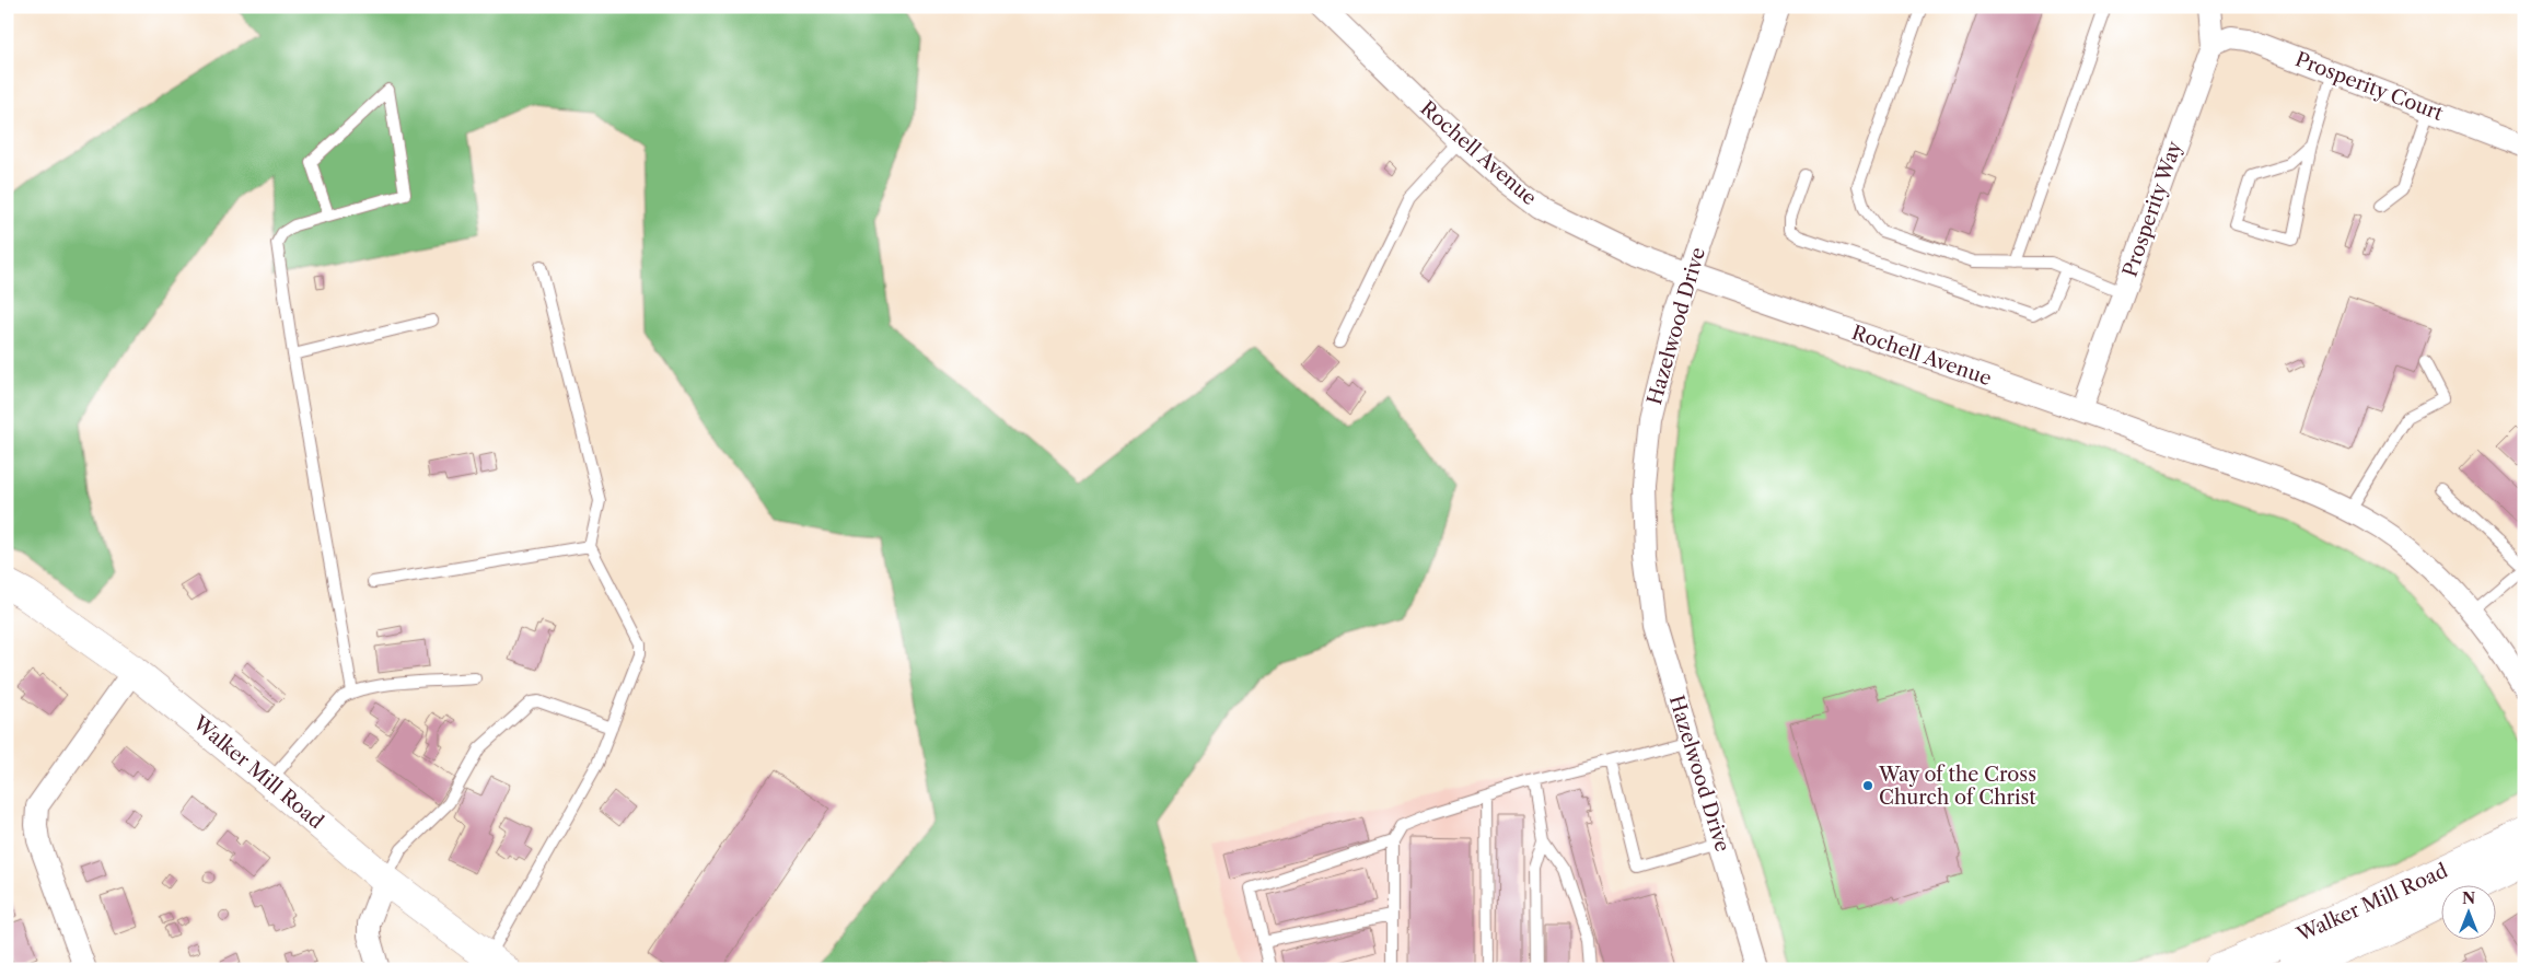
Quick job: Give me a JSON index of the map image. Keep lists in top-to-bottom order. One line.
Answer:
{"streets":{"street":["Prosperity Court","Rochell Avenue","Prosperity Way","Hazelwood Drive","Walker Mill Road"]},"crossings":[["Prosperity Court","Prosperity Way"],["Rochell Avenue","Prosperity Way"],["Rochell Avenue","Hazelwood Drive"]],"places":["Way of the Cross Church of Christ"],"north":"top"}
